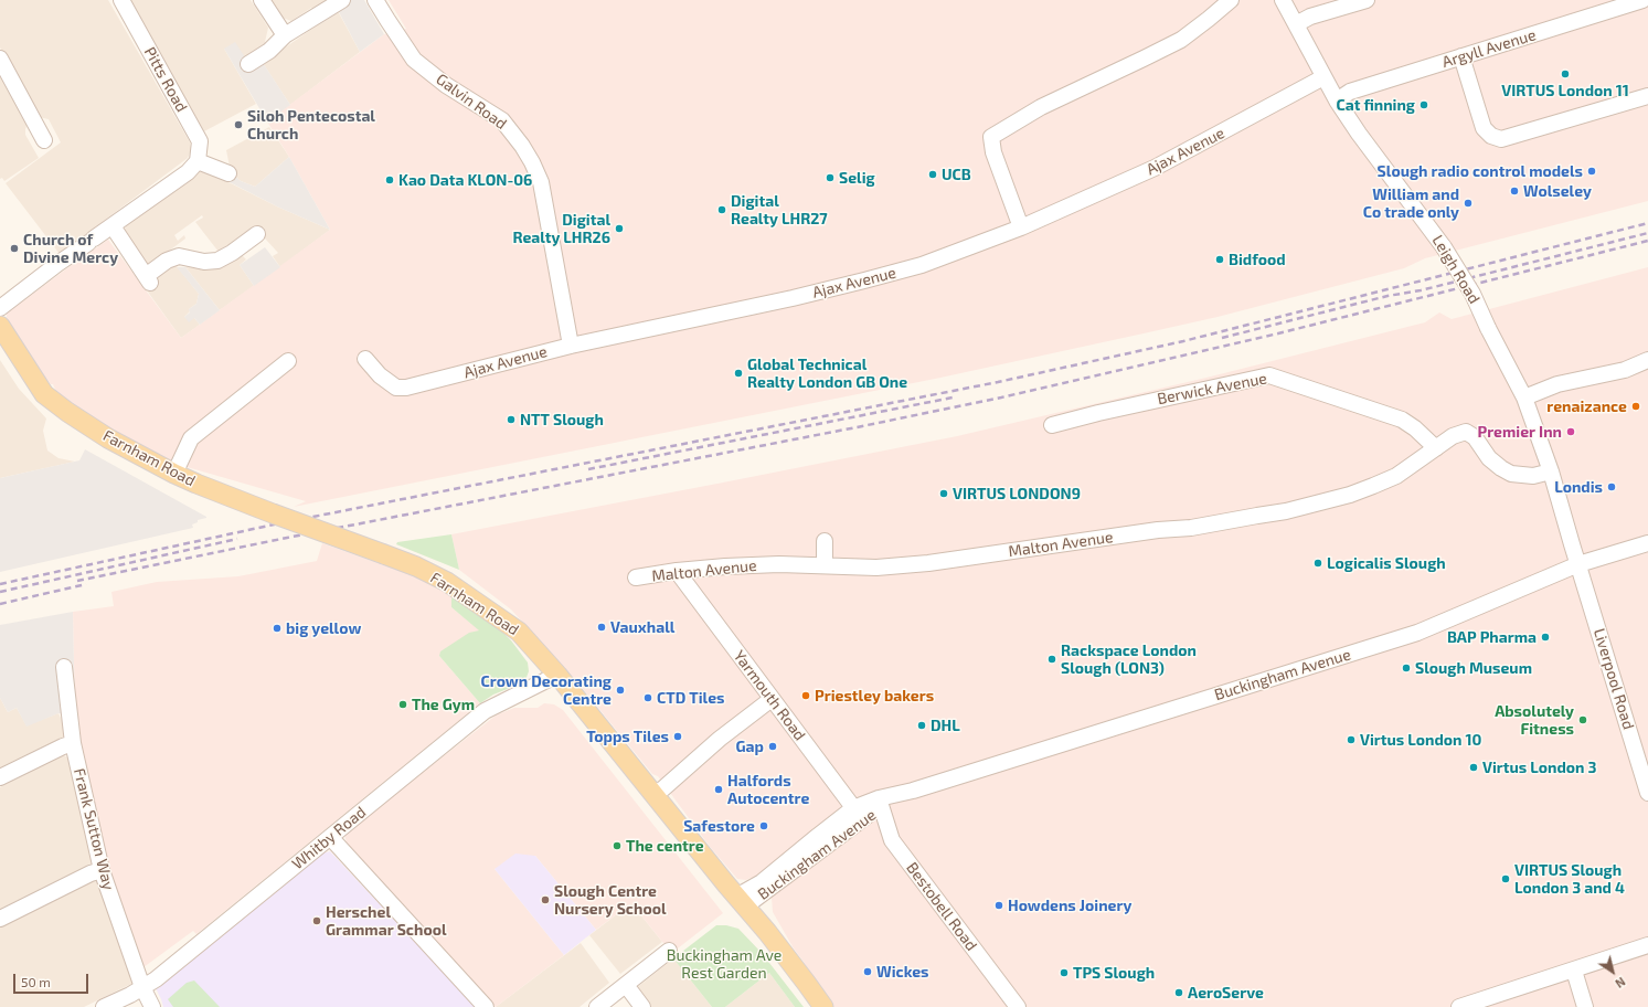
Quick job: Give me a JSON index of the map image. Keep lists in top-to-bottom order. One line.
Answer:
{"streets":{"main road":["Farnham Road"],"street":["Argyll Avenue","Pitts Road","Galvin Road","Ajax Avenue","Leigh Road","Berwick Avenue","Malton Avenue","Buckingham Avenue","Liverpool Road","Yarmouth Road","Frank Sutton Way","Whitby Road","Bestobell Road"]},"crossings":[["Argyll Avenue","Leigh Road"],["Galvin Road","Ajax Avenue"],["Ajax Avenue","Leigh Road"],["Leigh Road","Malton Avenue"],["Leigh Road","Buckingham Avenue"],["Leigh Road","Liverpool Road"],["Berwick Avenue","Malton Avenue"],["Farnham Road","Buckingham Avenue"],["Farnham Road","Whitby Road"],["Malton Avenue","Yarmouth Road"],["Buckingham Avenue","Liverpool Road"],["Buckingham Avenue","Yarmouth Road"],["Buckingham Avenue","Bestobell Road"],["Frank Sutton Way","Whitby Road"]],"parks":["Buckingham Ave Rest Garden"],"places":["VIRTUS London 11","Cat finning","Siloh Pentecostal Church","Slough radio control models","UCB","Selig","Kao Data KLON-06","Wolseley","William and Co trade only","Digital Realty LHR27","Digital Realty LHR26","Church of Divine Mercy","Bidfood","Global Technical Realty London GB One","renaizance","NTT Slough","Premier Inn","Londis","VIRTUS LONDON9","Logicalis Slough","Vauxhall","big yellow","BAP Pharma","Rackspace London Slough (LON3)","Slough Museum","Crown Decorating Centre","Priestley bakers","CTD Tiles","The Gym","Absolutely Fitness","DHL","Topps Tiles","Virtus London 10","Gap","Virtus London 3","Halfords Autocentre","Safestore","The centre","VIRTUS Slough London 3 and 4","Slough Centre Nursery School","Howdens Joinery","Herschel Grammar School","Wickes","TPS Slough","AeroServe"],"scale_bar":"50 m","north":"bottom right"}
